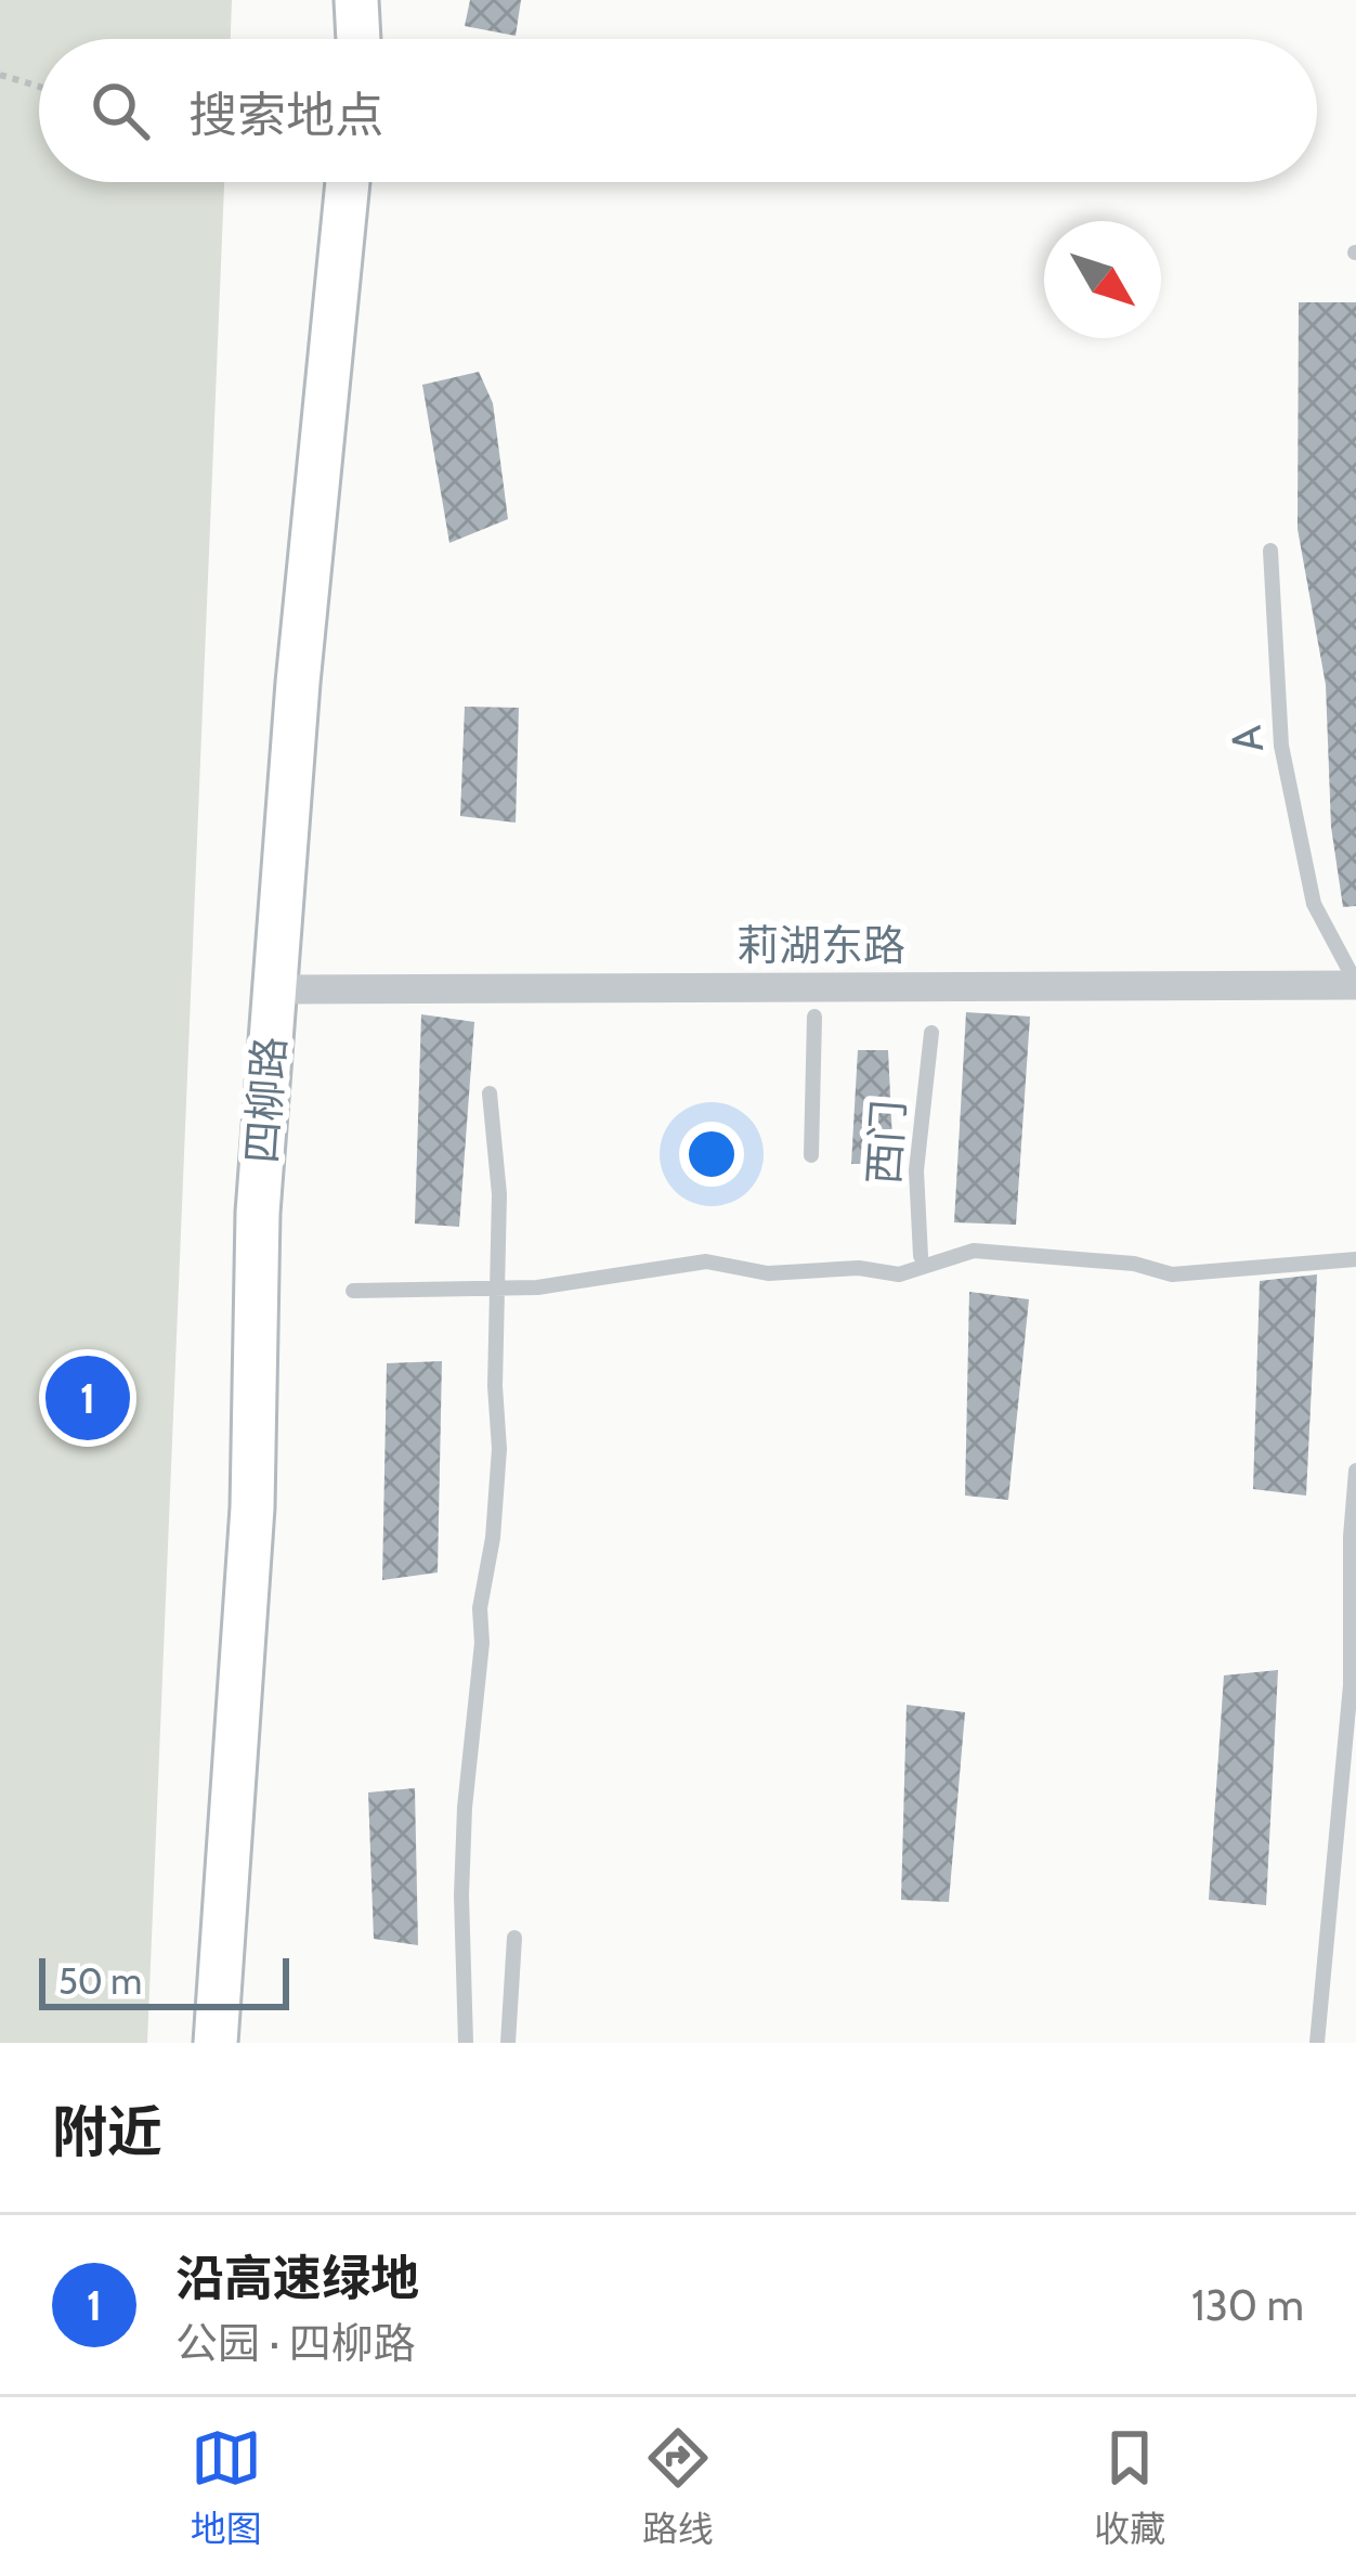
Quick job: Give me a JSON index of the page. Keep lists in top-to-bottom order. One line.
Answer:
{"streets":{"street":["莉湖东路","四柳路"],"lane":["A","西门"]},"crossings":[["A","莉湖东路"]],"scale_bar":"50 m","north":"bottom right","page":{"search":"搜索地点","pins":"1","scale":"50 m","heading":"附近","list":[{"mark":"1","name":"沿高速绿地","note":"公园 · 四柳路","value":"130 m"}],"nav":["地图","路线","收藏"]}}
